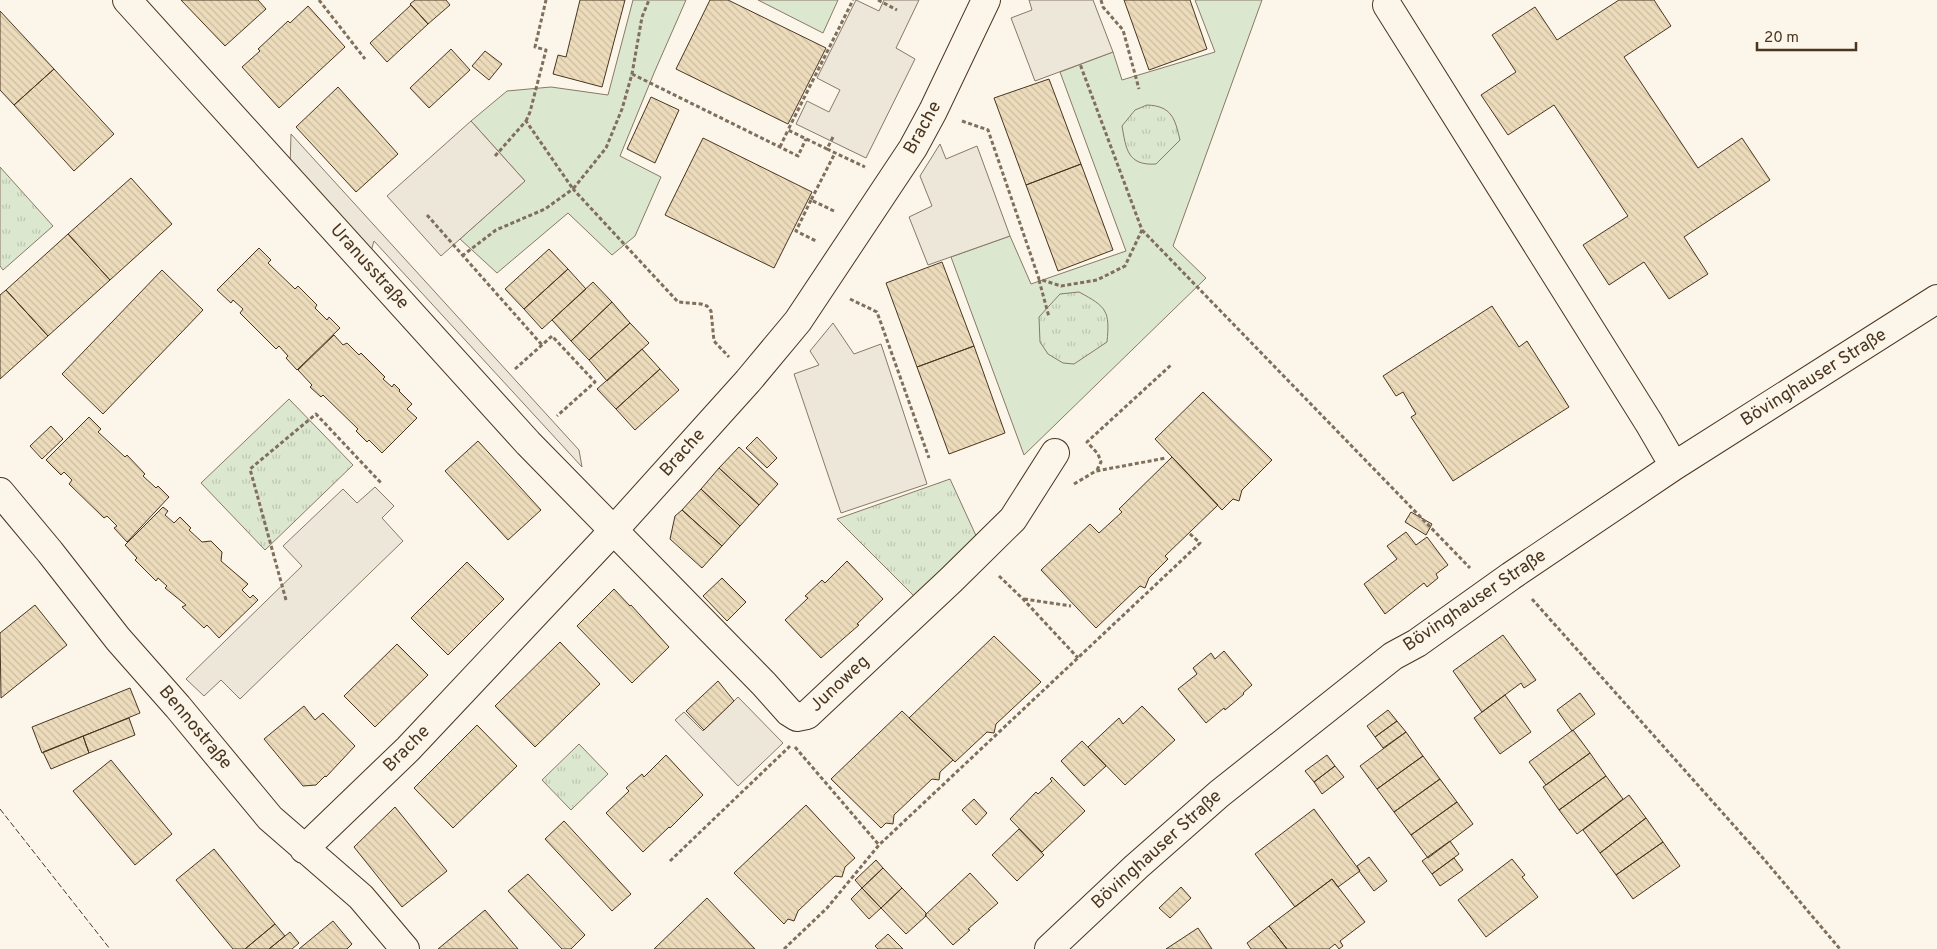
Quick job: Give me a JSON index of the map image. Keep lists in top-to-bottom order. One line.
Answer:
{"streets":{"street":["Brache","Uranusstraße","Bövinghauser Straße","Junoweg","Bennostraße"]},"crossings":[["Brache","Uranusstraße"],["Brache","Junoweg"],["Brache","Bennostraße"],["Uranusstraße","Junoweg"]],"scale_bar":"20 m"}
